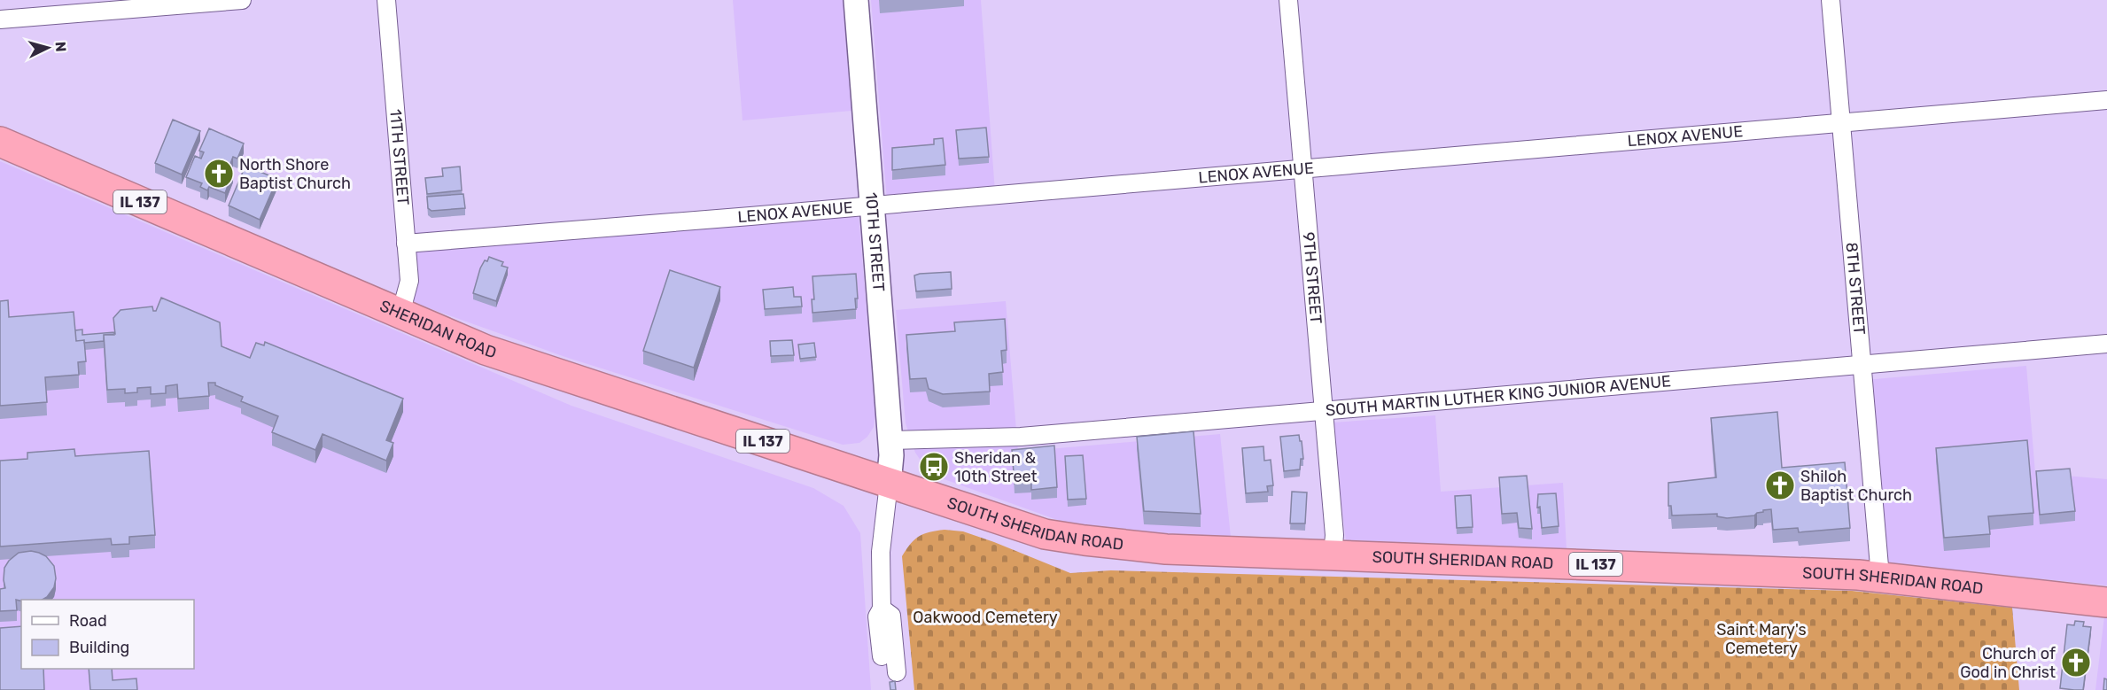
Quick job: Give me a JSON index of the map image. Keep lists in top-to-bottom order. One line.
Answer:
{"streets":{"highway":["IL 137","SHERIDAN ROAD","SOUTH SHERIDAN ROAD"],"street":["LENOX AVENUE","11TH STREET","10TH STREET","9TH STREET","8TH STREET","SOUTH MARTIN LUTHER KING JUNIOR AVENUE"]},"crossings":[["LENOX AVENUE","11TH STREET"],["LENOX AVENUE","10TH STREET"],["LENOX AVENUE","9TH STREET"],["LENOX AVENUE","8TH STREET"],["11TH STREET","SHERIDAN ROAD"],["10TH STREET","SHERIDAN ROAD"],["10TH STREET","SOUTH MARTIN LUTHER KING JUNIOR AVENUE"],["10TH STREET","SOUTH SHERIDAN ROAD"],["9TH STREET","SOUTH MARTIN LUTHER KING JUNIOR AVENUE"],["9TH STREET","SOUTH SHERIDAN ROAD"],["8TH STREET","SOUTH MARTIN LUTHER KING JUNIOR AVENUE"],["8TH STREET","SOUTH SHERIDAN ROAD"],["SHERIDAN ROAD","SOUTH SHERIDAN ROAD"]],"parks":["Oakwood Cemetery","Saint Mary's Cemetery"],"places":{"church":["North Shore Baptist Church","Shiloh Baptist Church","Church of God in Christ"],"bus stop":["Sheridan & 10th Street"]},"legend":["Road","Building"],"north":"right"}
